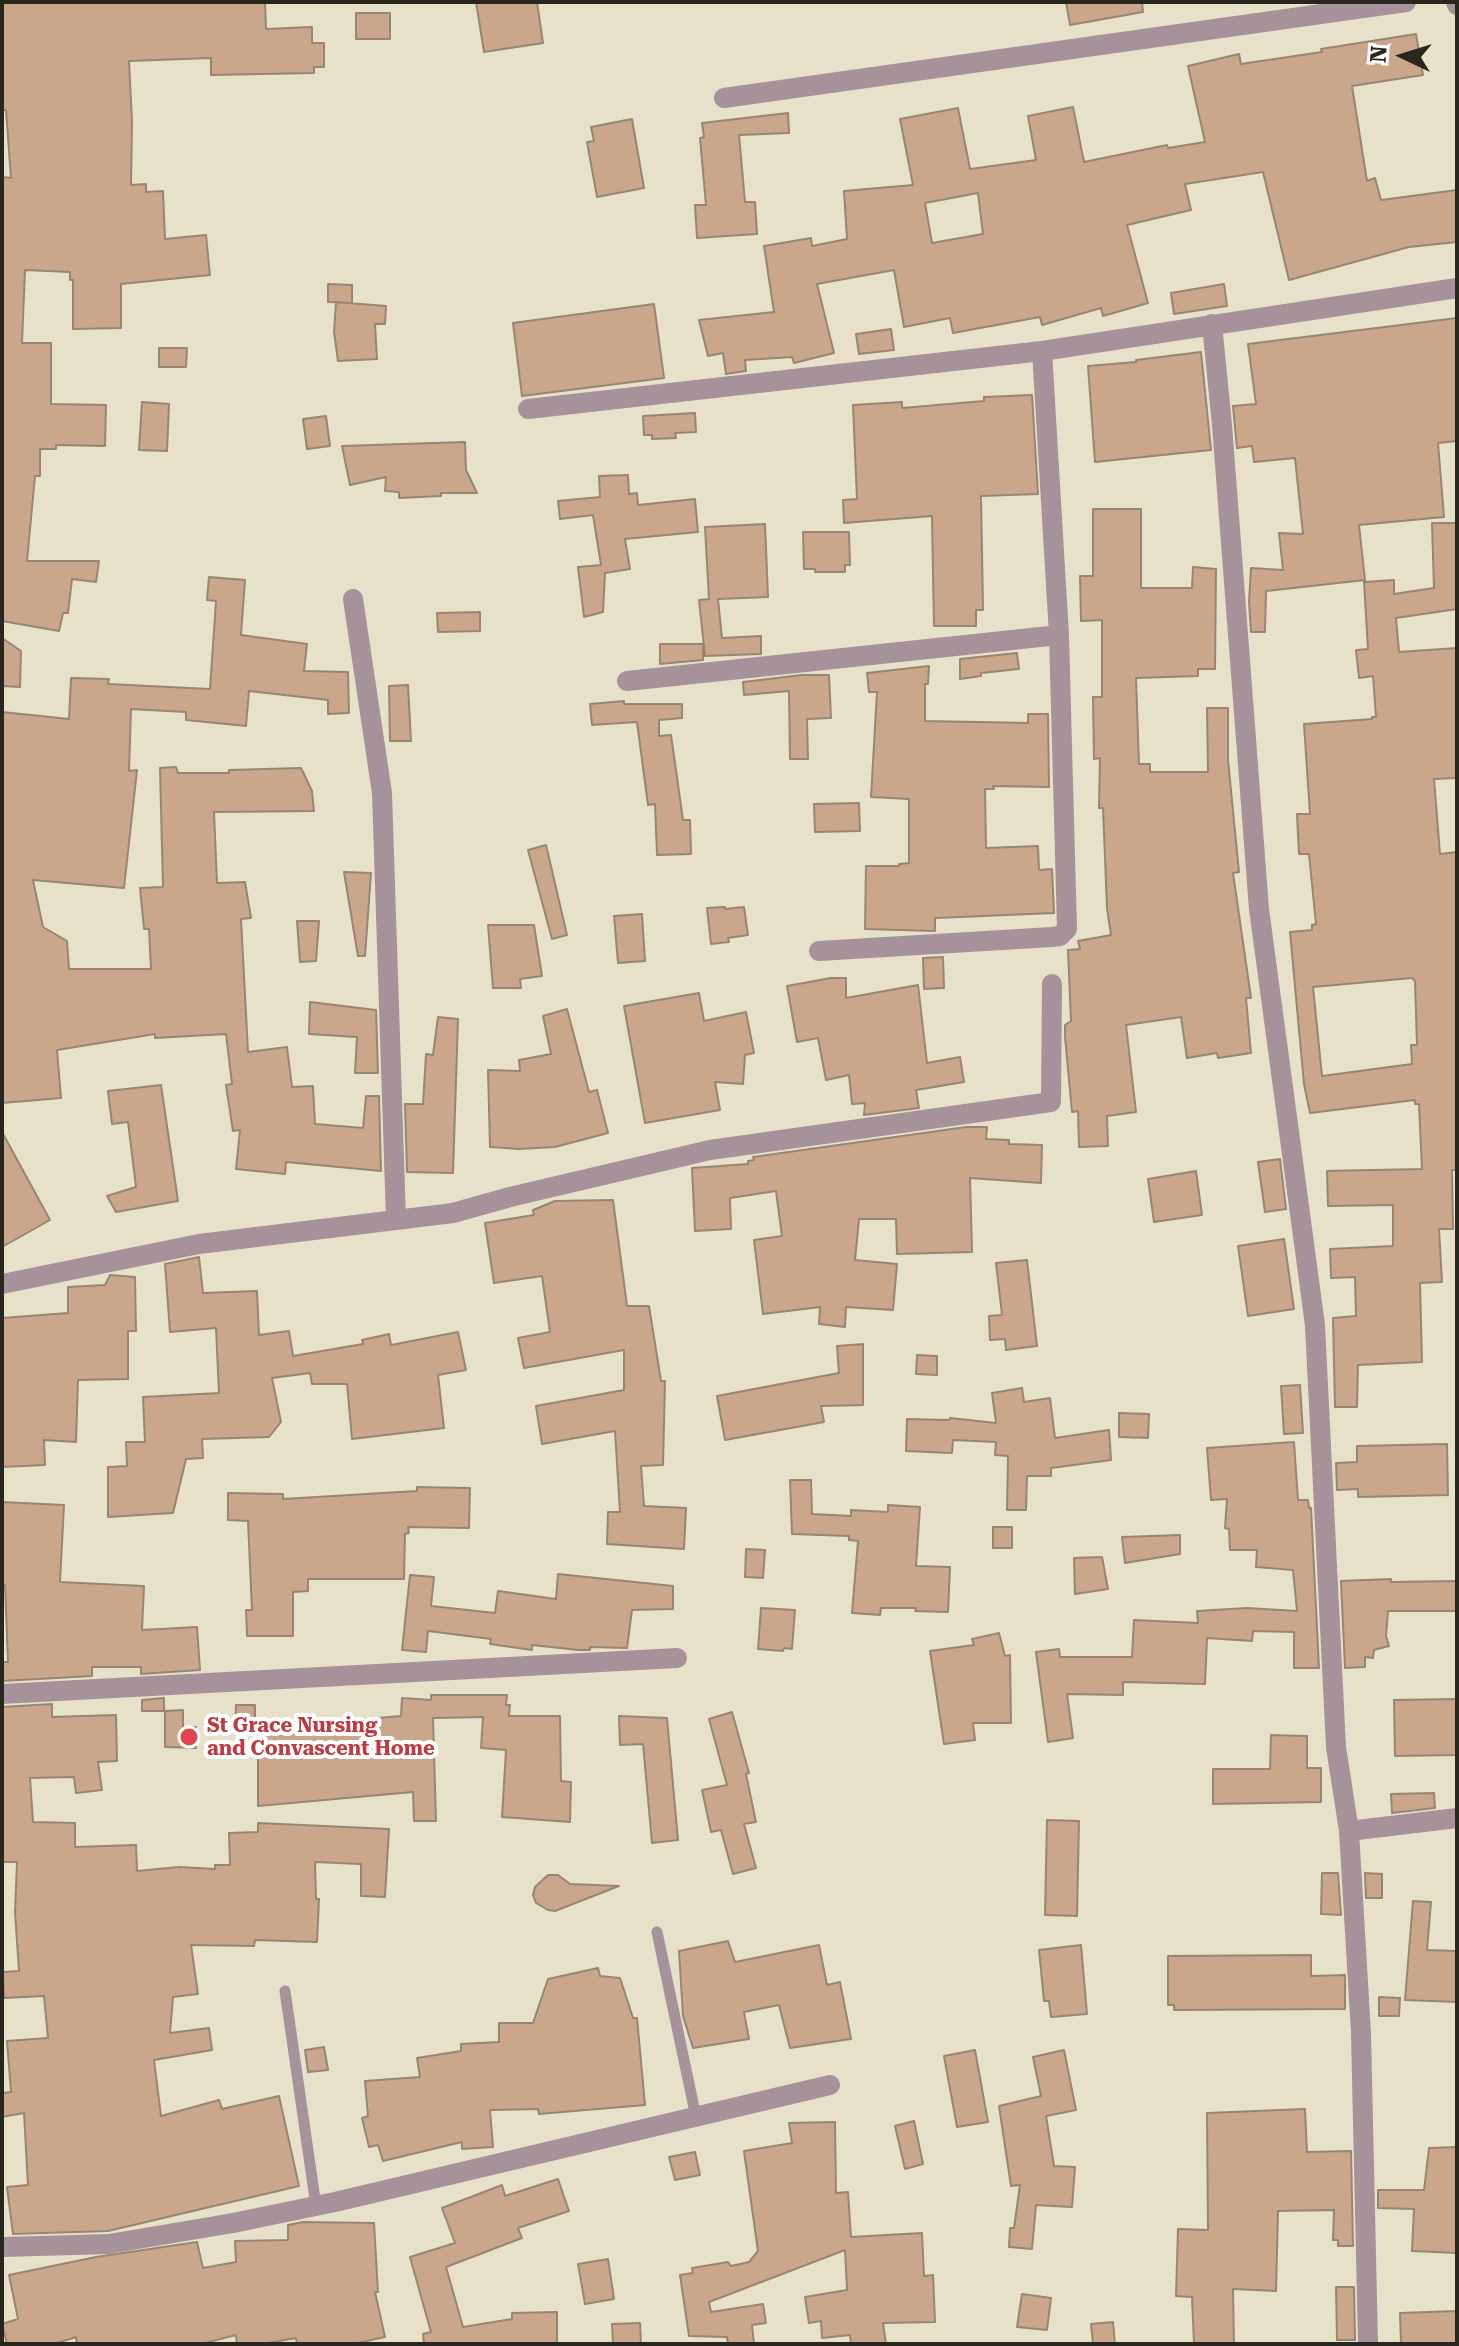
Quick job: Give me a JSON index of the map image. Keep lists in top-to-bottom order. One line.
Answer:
{"places":["St Grace Nursing and Convascent Home"],"north":"left"}
